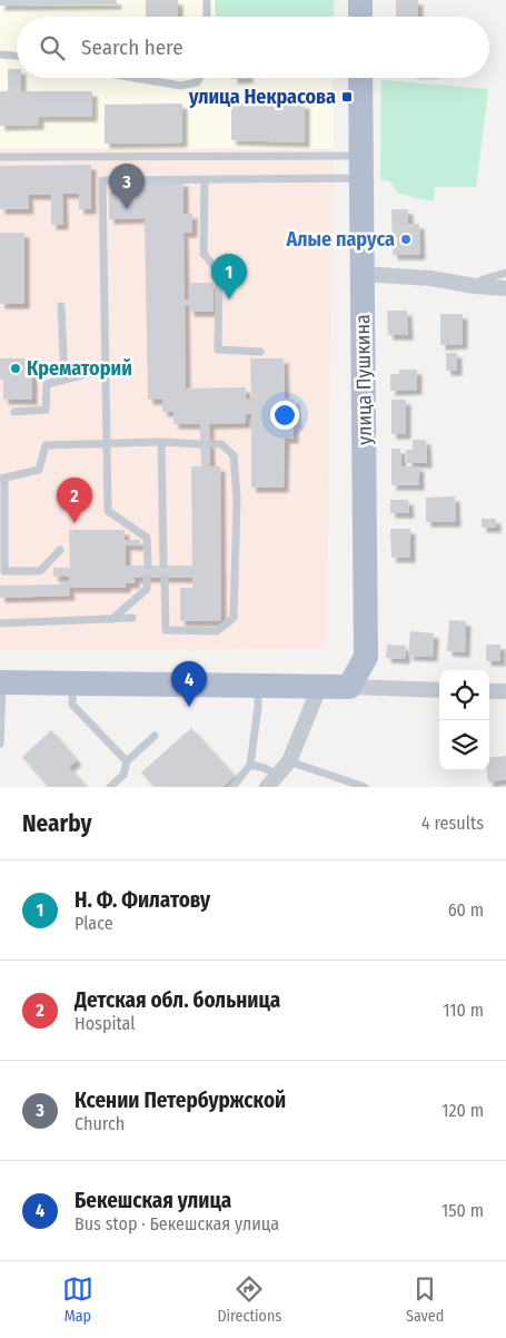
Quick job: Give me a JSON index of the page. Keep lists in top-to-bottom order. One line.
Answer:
{"streets":{"main road":["улица Пушкина"]},"places":{"transit":["улица Некрасова"],"other":["Алые паруса","Крематорий"]},"page":{"search":"Search here","pins":["3","1","2","4"],"heading":["Nearby","4 results"],"list":[{"mark":"1","name":"Н. Ф. Филатову","note":"Place","value":"60 m"},{"mark":"2","name":"Детская обл. больница","note":"Hospital","value":"110 m"},{"mark":"3","name":"Ксении Петербуржской","note":"Church","value":"120 m"},{"mark":"4","name":"Бекешская улица","note":"Bus stop · Бекешская улица","value":"150 m"}],"nav":["Map","Directions","Saved"]}}
